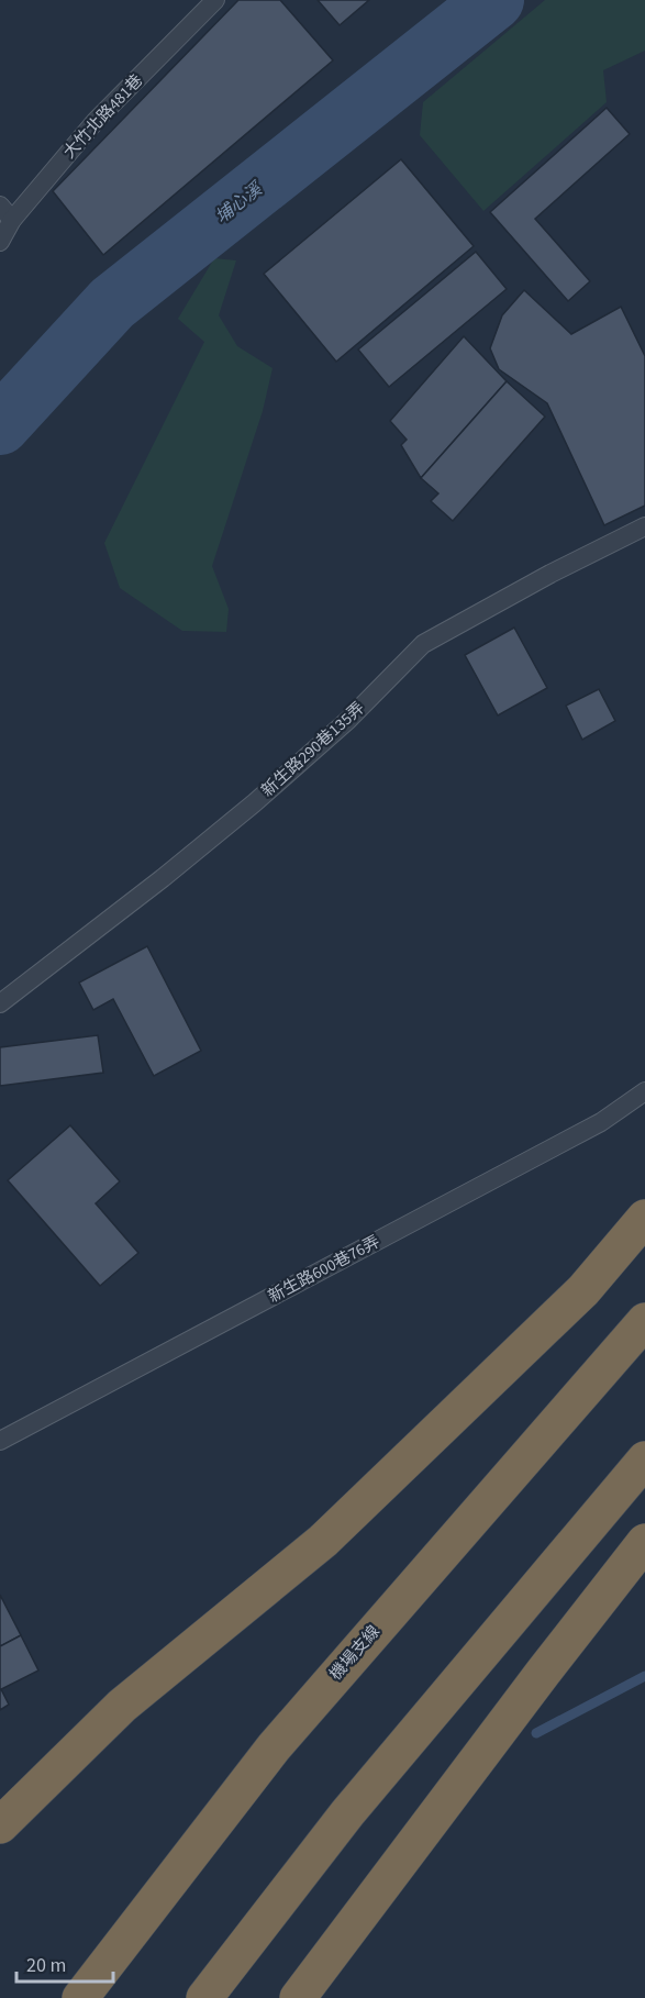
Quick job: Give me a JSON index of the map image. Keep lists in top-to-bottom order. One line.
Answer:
{"streets":{"highway":["機場支線"],"lane":["大竹北路481巷","新生路290巷135弄","新生路600巷76弄"]},"water":["埔心溪"],"scale_bar":"20 m"}
